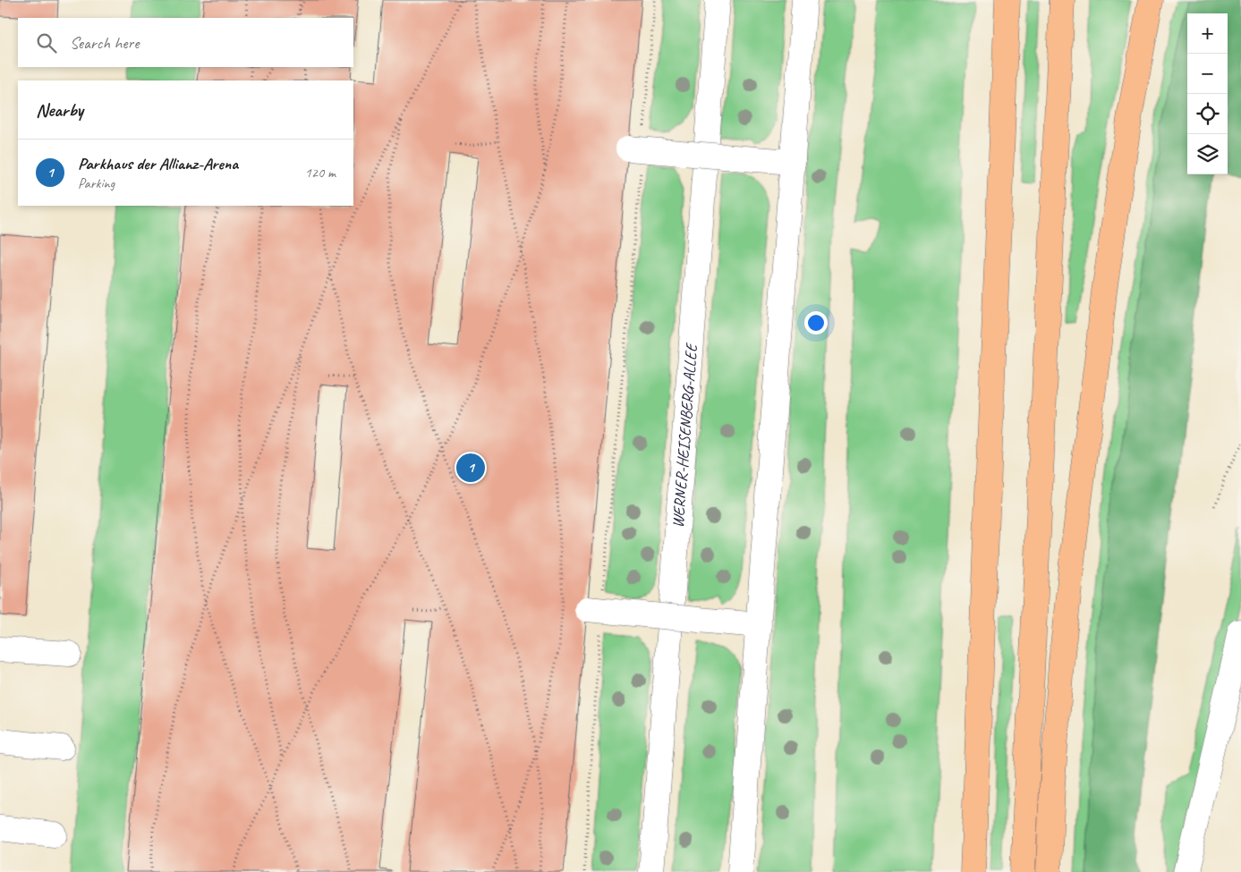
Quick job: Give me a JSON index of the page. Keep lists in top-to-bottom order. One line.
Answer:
{"streets":{"street":["WERNER-HEISENBERG-ALLEE"]},"page":{"map_buttons":["+","−"],"search":"Search here","heading":"Nearby","list":[{"mark":"1","name":"Parkhaus der Allianz-Arena","note":"Parking","value":"120 m"}],"pins":"1"}}
